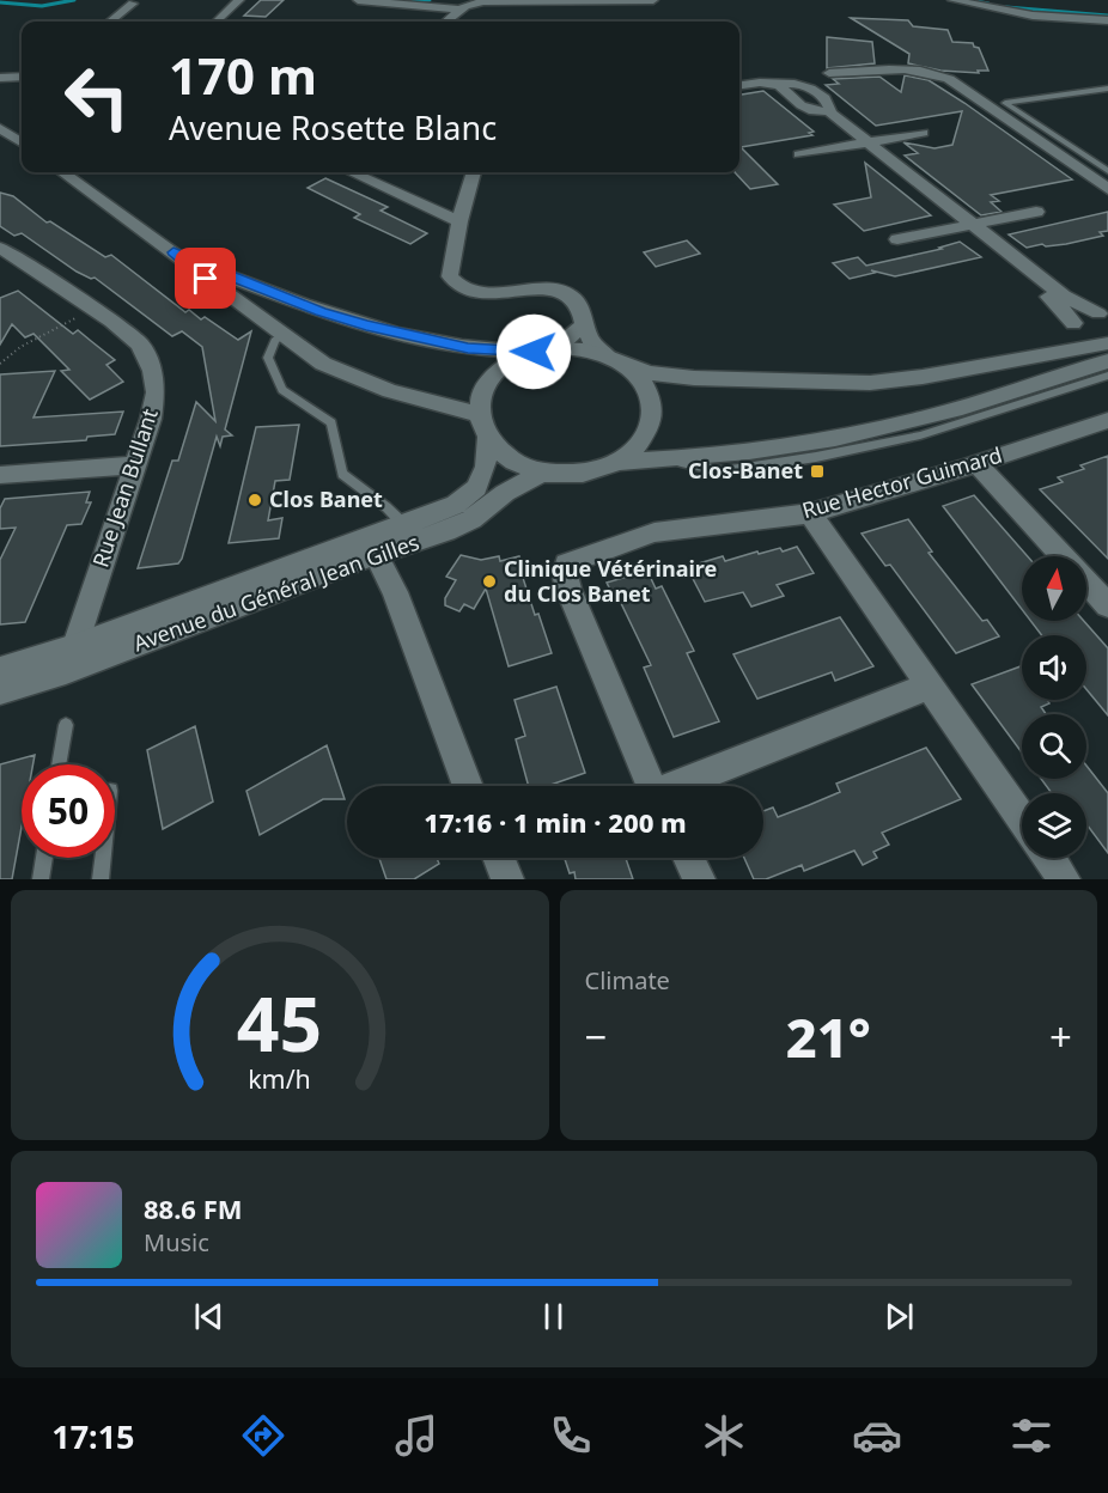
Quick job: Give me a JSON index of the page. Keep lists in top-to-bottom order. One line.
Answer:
{"streets":{"street":["Rue Hector Guimard","Rue Jean Bullant","Avenue du Général Jean Gilles"]},"crossings":[["Rue Jean Bullant","Avenue du Général Jean Gilles"]],"places":{"transit":["Clos-Banet"],"other":["Clos Banet","Clinique Vétérinaire du Clos Banet"]},"north":"top","page":{"turn":["170 m","Avenue Rosette Blanc"],"limit":"50","trip":"17:16 · 1 min · 200 m","tile":"Climate","heat":["−","21°","+"],"song":["88.6 FM","Music"],"tabs":"17:15","gauge":["45","km/h"]}}
